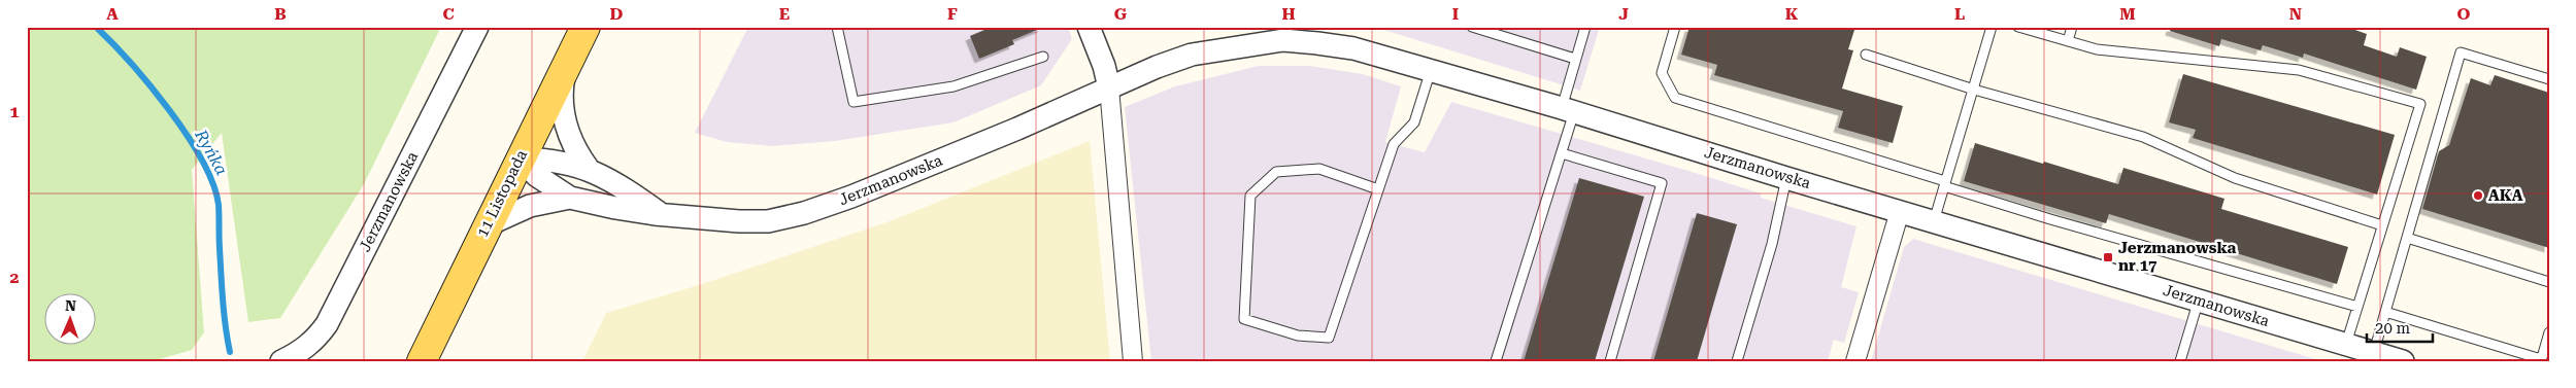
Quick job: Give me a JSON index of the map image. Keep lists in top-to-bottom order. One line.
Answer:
{"streets":{"main road":["11 Listopada"],"street":["Jerzmanowska"]},"crossings":[["Jerzmanowska","11 Listopada"]],"water":["Ryńka"],"places":{"other":["AKA"],"transit":["Jerzmanowska nr 17"]},"scale_bar":"20 m","north":"top","grid":{"columns":["A","B","C","D","E","F","G","H","I","J","K","L","M","N","O"],"rows":["1","2"]}}
